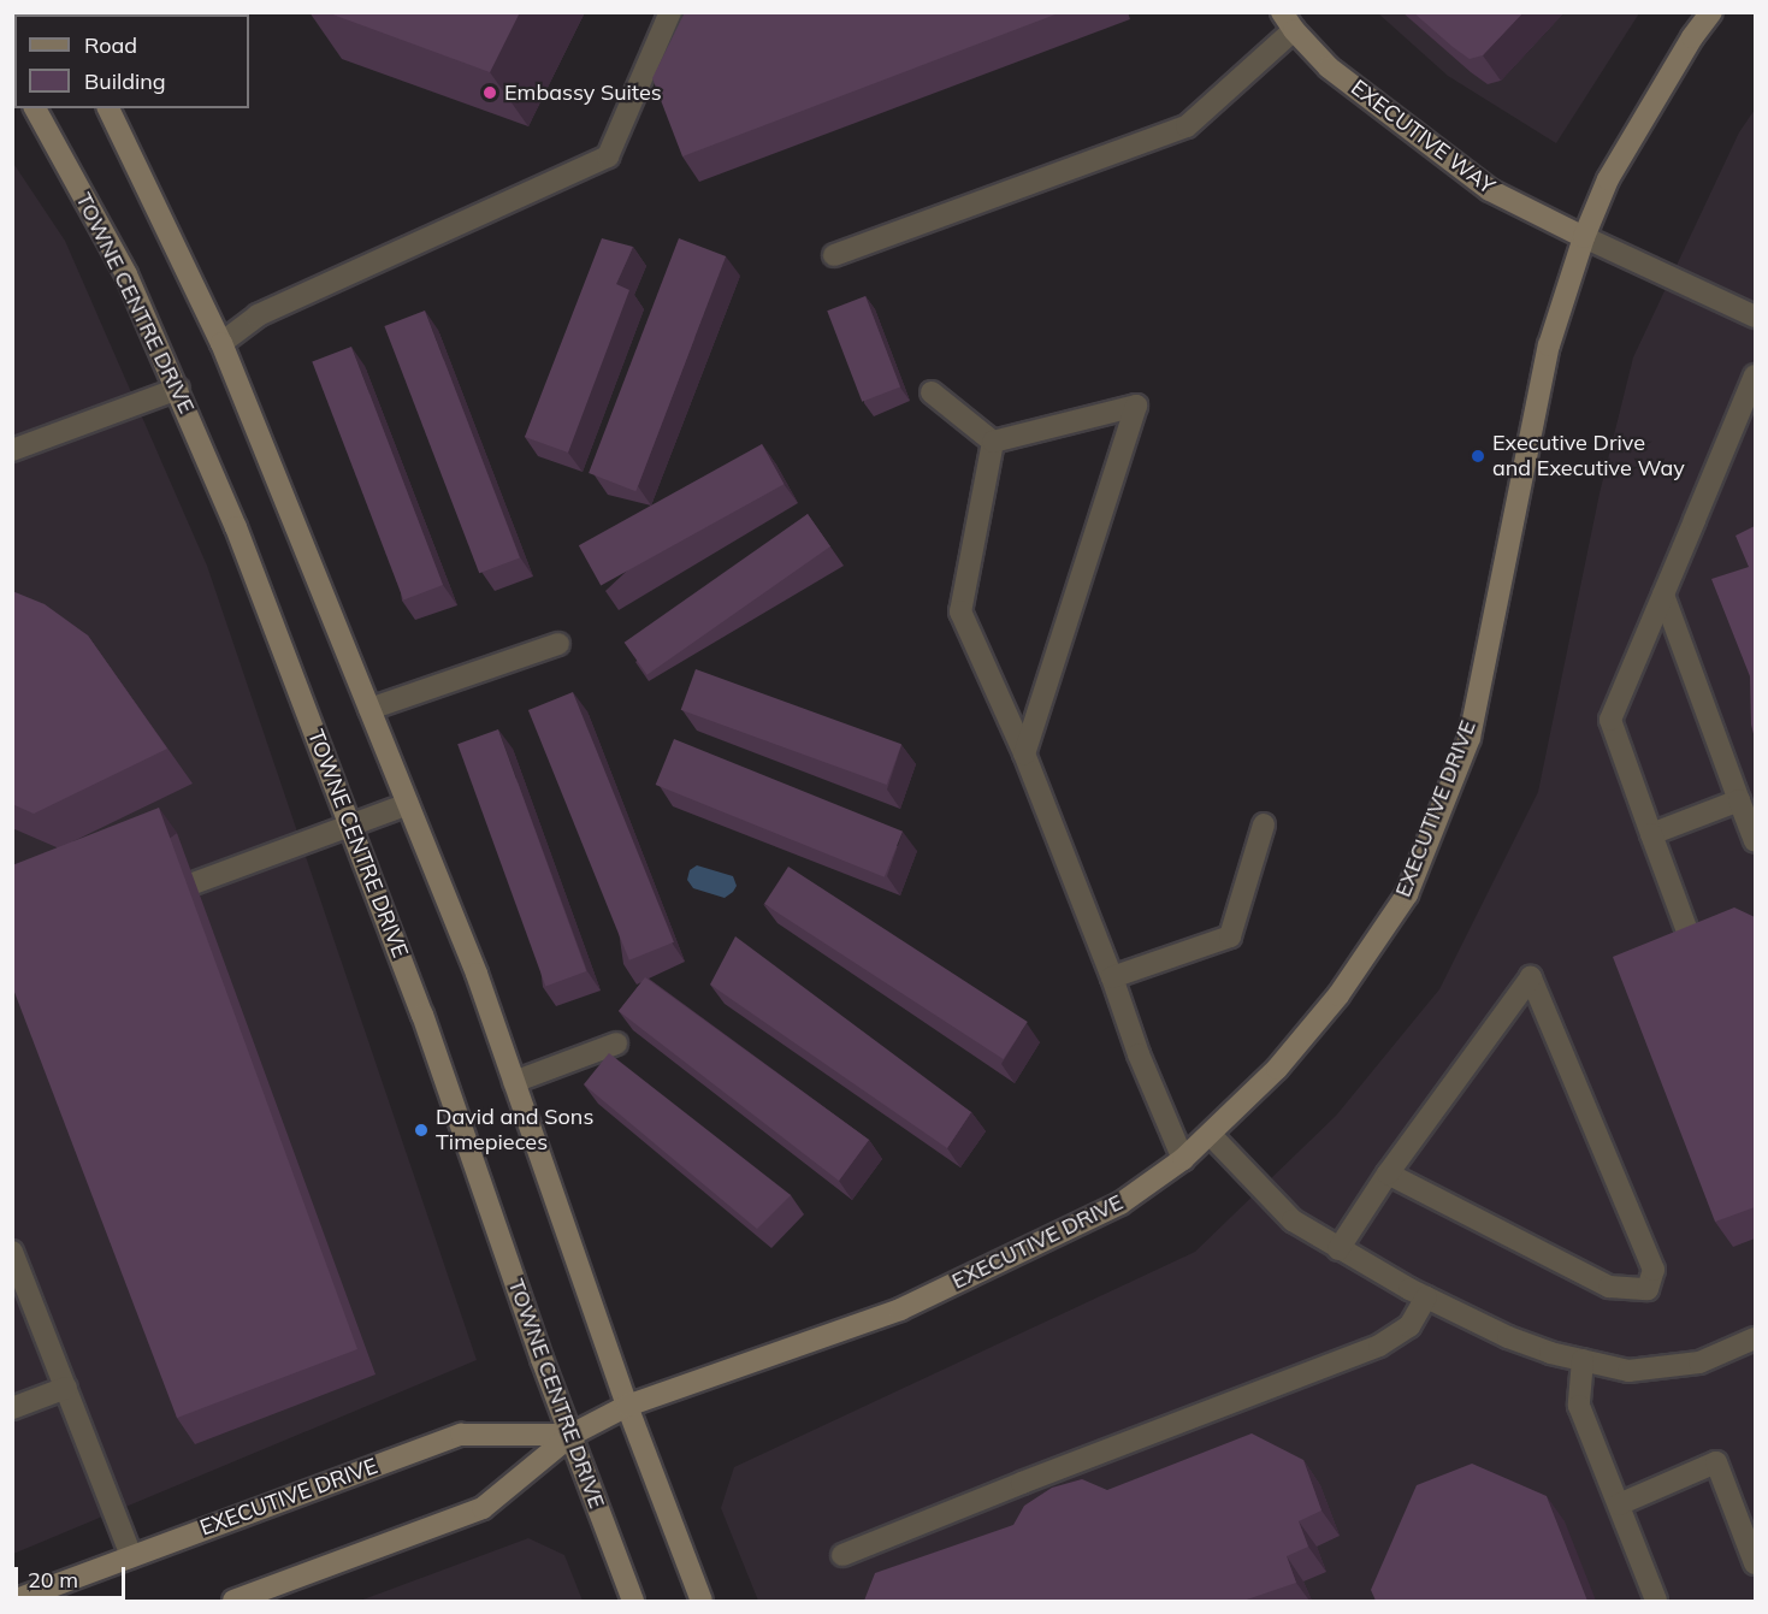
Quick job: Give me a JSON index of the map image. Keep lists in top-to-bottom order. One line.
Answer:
{"streets":{"street":["EXECUTIVE WAY","TOWNE CENTRE DRIVE","EXECUTIVE DRIVE"]},"crossings":[["EXECUTIVE WAY","EXECUTIVE DRIVE"],["TOWNE CENTRE DRIVE","EXECUTIVE DRIVE"]],"places":["Embassy Suites","Executive Drive and Executive Way","David and Sons Timepieces"],"legend":["Road","Building"],"scale_bar":"20 m"}
